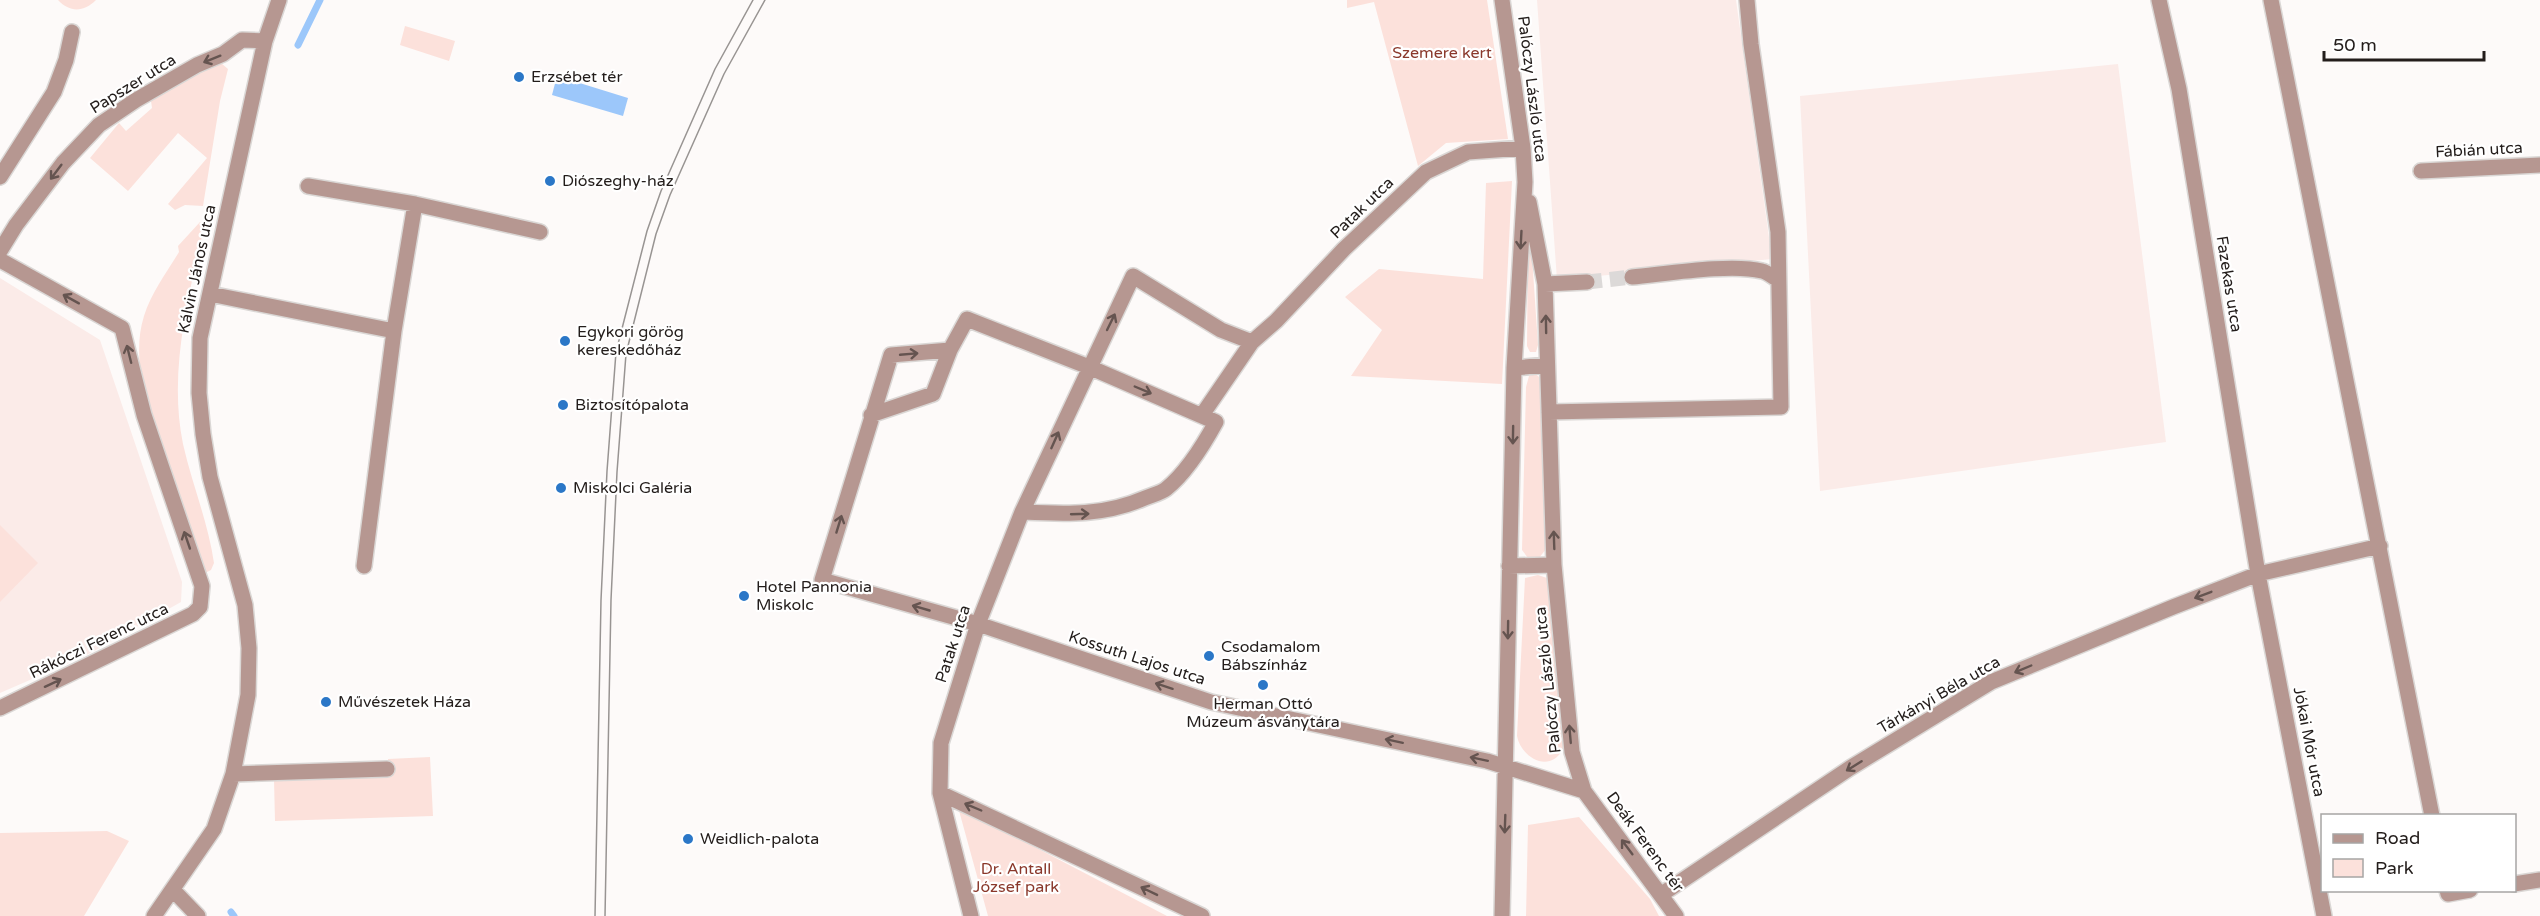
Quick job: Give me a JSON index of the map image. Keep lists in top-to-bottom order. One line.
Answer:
{"streets":{"street":["Papszer utca","Palóczy László utca","Fábián utca","Patak utca","Kálvin János utca","Fazekas utca","Rákóczi Ferenc utca","Kossuth Lajos utca","Tárkányi Béla utca","Jókai Mór utca","Deák Ferenc tér"]},"crossings":[["Papszer utca","Kálvin János utca"],["Palóczy László utca","Patak utca"],["Palóczy László utca","Kossuth Lajos utca"],["Palóczy László utca","Deák Ferenc tér"],["Patak utca","Kossuth Lajos utca"],["Fazekas utca","Tárkányi Béla utca"],["Fazekas utca","Jókai Mór utca"],["Kossuth Lajos utca","Deák Ferenc tér"],["Tárkányi Béla utca","Jókai Mór utca"],["Tárkányi Béla utca","Deák Ferenc tér"]],"one_way":["Papszer utca","Kossuth Lajos utca","Tárkányi Béla utca","Deák Ferenc tér"],"parks":["Szemere kert","Dr. Antall József park"],"places":["Erzsébet tér","Diószeghy-ház","Egykori görög kereskedőház","Biztosítópalota","Miskolci Galéria","Hotel Pannonia Miskolc","Csodamalom Bábszínház","Herman Ottó Múzeum ásványtára","Művészetek Háza","Weidlich-palota"],"legend":["Road","Park"],"scale_bar":"50 m"}
